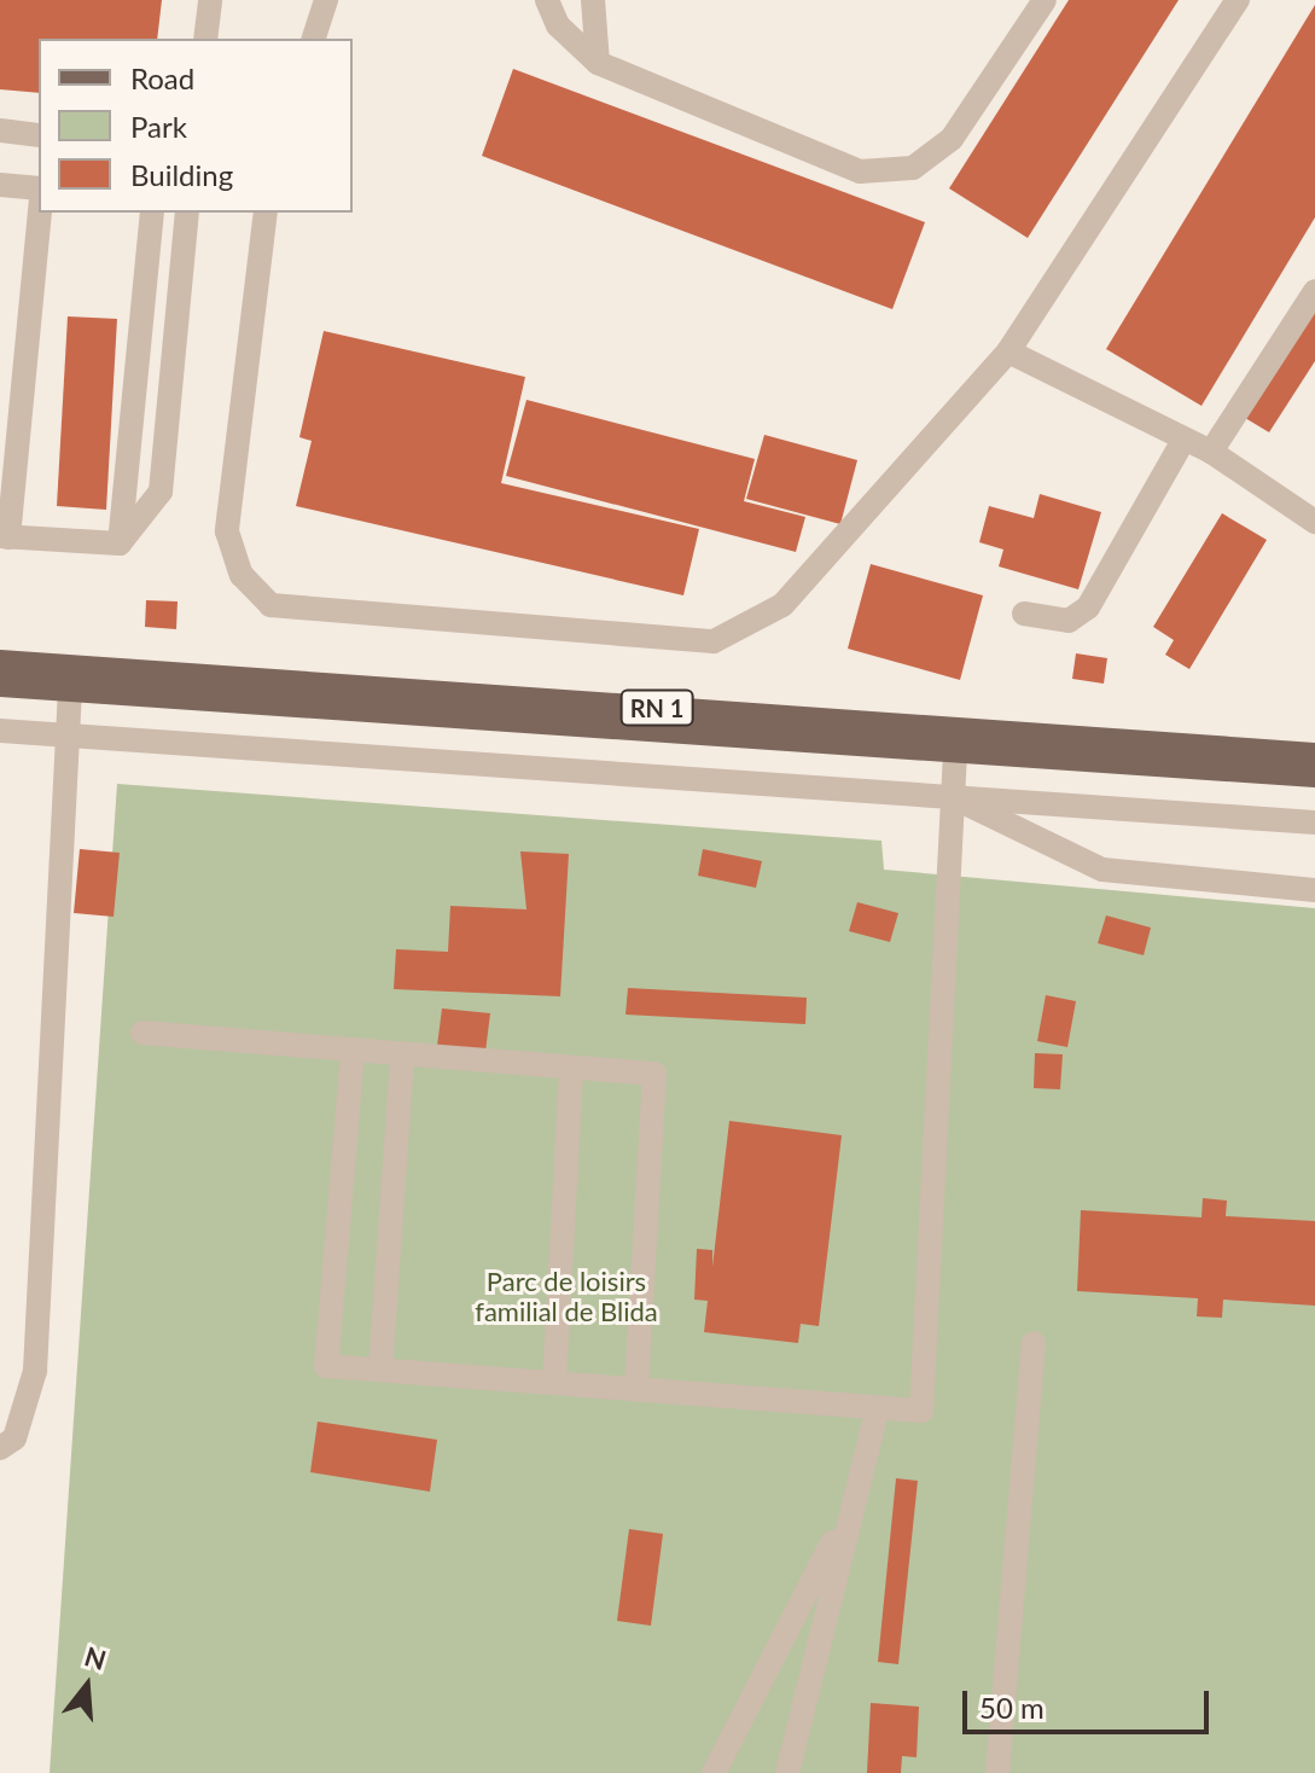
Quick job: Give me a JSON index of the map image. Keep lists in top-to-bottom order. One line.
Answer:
{"streets":{"main road":["RN 1"]},"parks":["Parc de loisirs familial de Blida"],"legend":["Road","Park","Building"],"scale_bar":"50 m","north":"top"}
